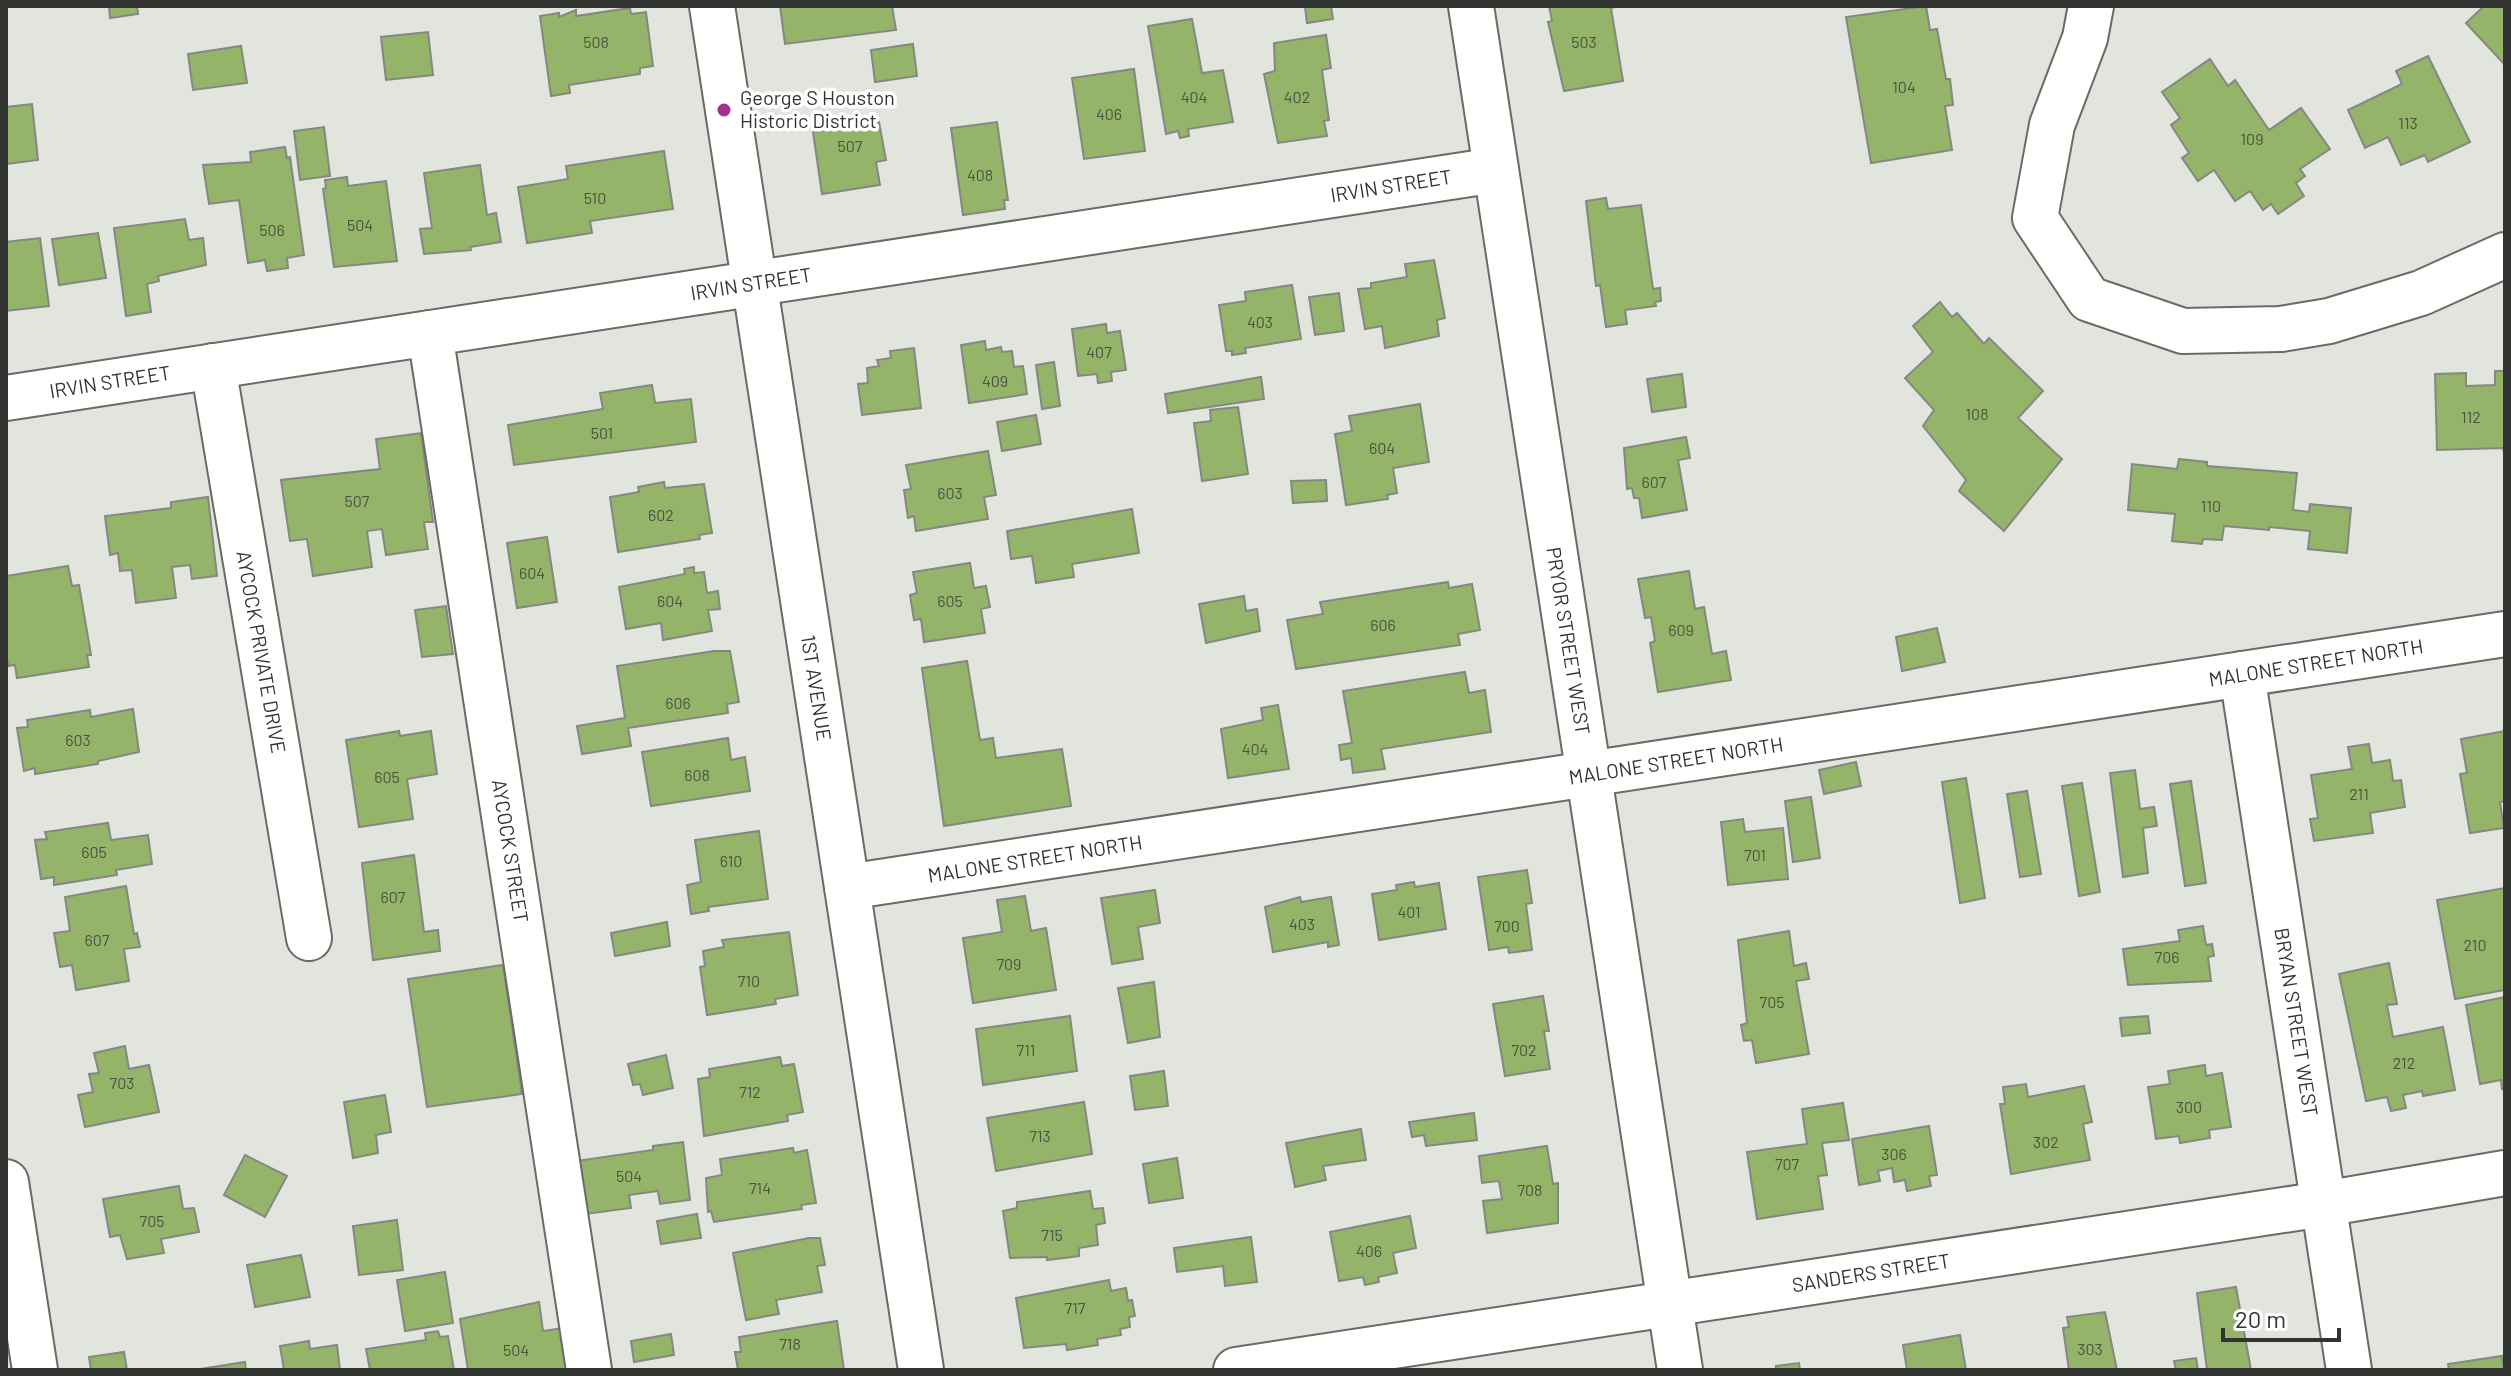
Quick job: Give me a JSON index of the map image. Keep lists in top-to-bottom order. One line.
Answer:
{"streets":{"street":["IRVIN STREET","PRYOR STREET WEST","AYCOCK PRIVATE DRIVE","MALONE STREET NORTH","1ST AVENUE","AYCOCK STREET","BRYAN STREET WEST","SANDERS STREET"]},"crossings":[["IRVIN STREET","PRYOR STREET WEST"],["IRVIN STREET","AYCOCK PRIVATE DRIVE"],["IRVIN STREET","1ST AVENUE"],["IRVIN STREET","AYCOCK STREET"],["PRYOR STREET WEST","MALONE STREET NORTH"],["PRYOR STREET WEST","SANDERS STREET"],["MALONE STREET NORTH","1ST AVENUE"],["MALONE STREET NORTH","BRYAN STREET WEST"],["BRYAN STREET WEST","SANDERS STREET"]],"places":["George S Houston Historic District"],"house_numbers":["508","503","104","404","402","406","113","109","507","408","510","504","506","403","407","409","108","112","501","604","607","603","507","110","602","604","604","605","606","609","606","603","404","608","605","211","605","701","610","607","401","403","700","607","210","706","709","710","705","711","702","212","703","712","300","713","302","306","707","504","714","708","705","715","406","717","718","303","504"],"scale_bar":"20 m"}
